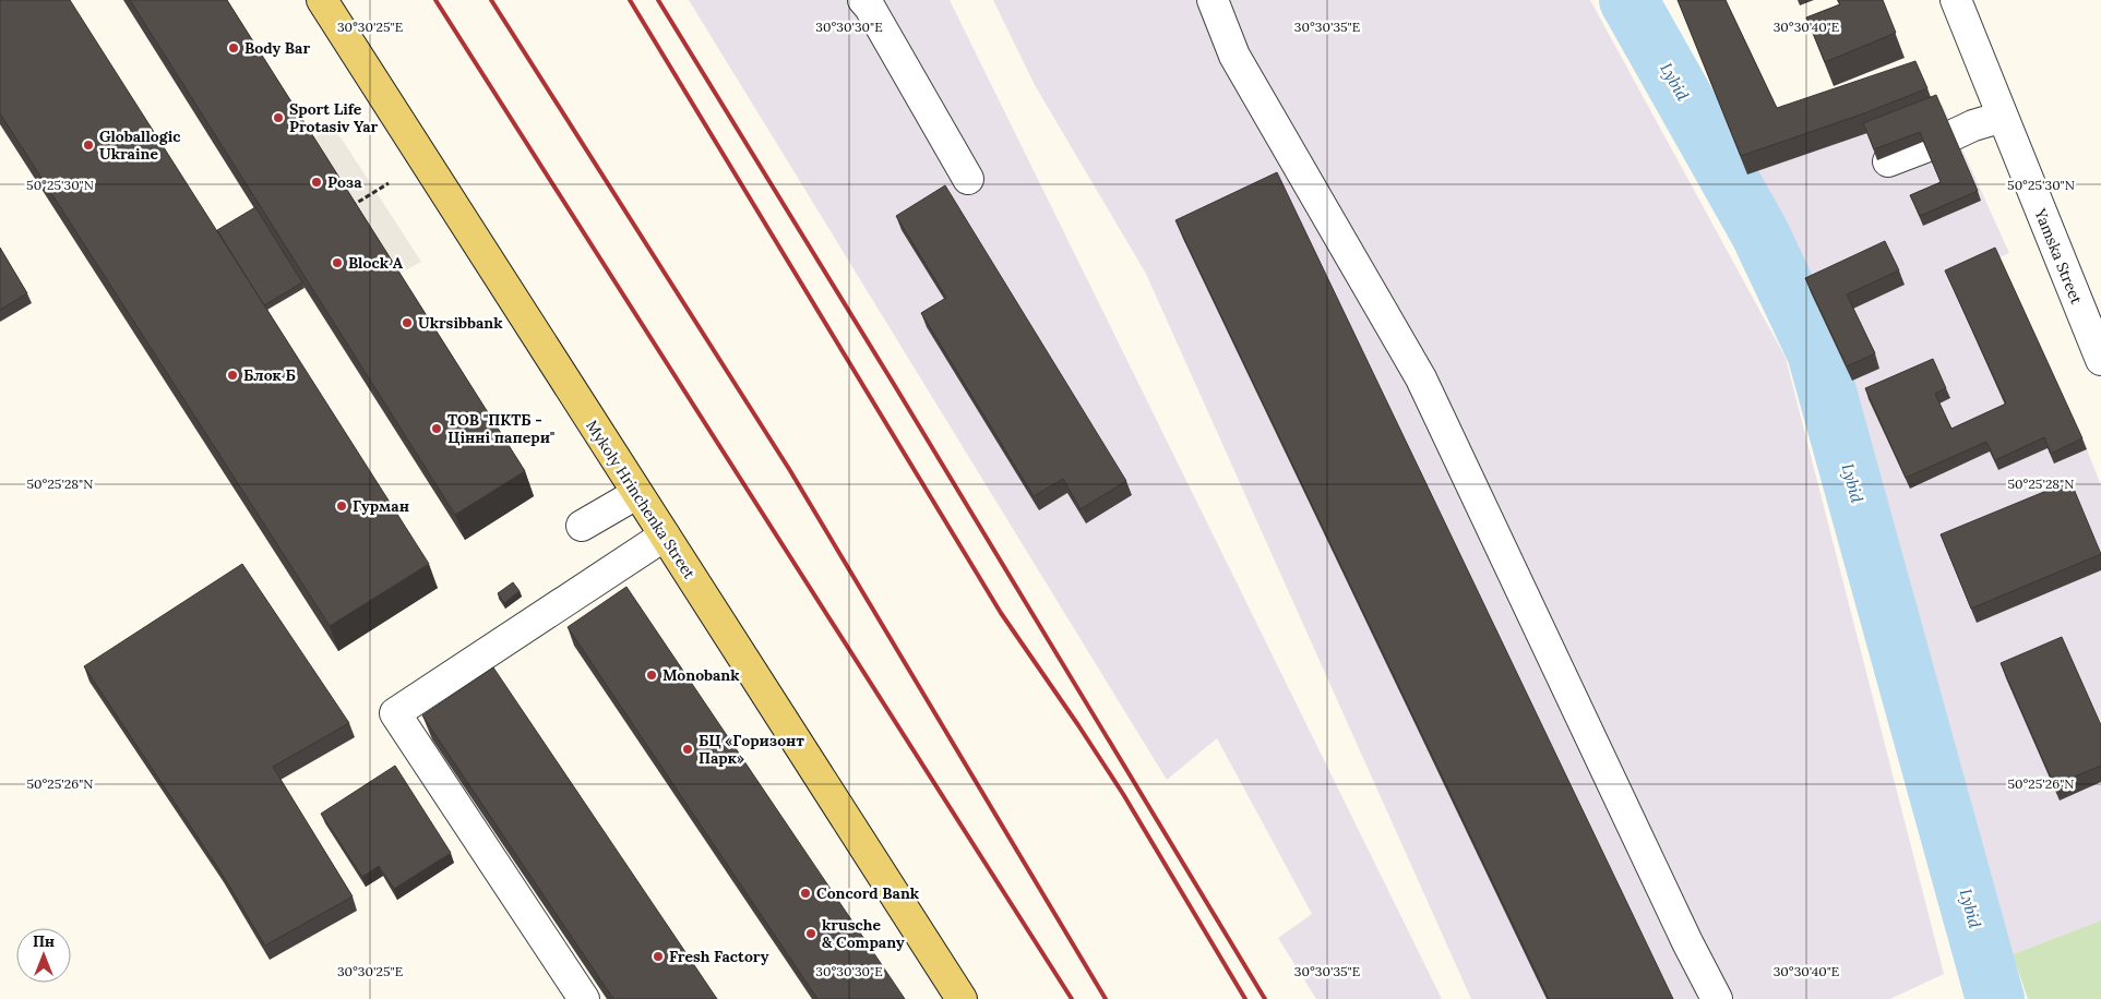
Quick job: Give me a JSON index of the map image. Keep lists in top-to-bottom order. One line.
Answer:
{"streets":{"main road":["Mykoly Hrinchenka Street"],"street":["Yamska Street"]},"water":["Lybid"],"places":["Body Bar","Sport Life Protasiv Yar","Globallogic Ukraine","Роза","Block A","Ukrsibbank","Блок Б","ТОВ \"ПКТБ - Цінні папери\"","Гурман","Monobank","БЦ «Горизонт Парк»","Concord Bank","krusche & Company","Fresh Factory"],"north":"top","coordinates":["30°30'25\"E","30°30'30\"E","30°30'35\"E","30°30'40\"E","50°25'30\"N","50°25'28\"N","50°25'26\"N"]}
